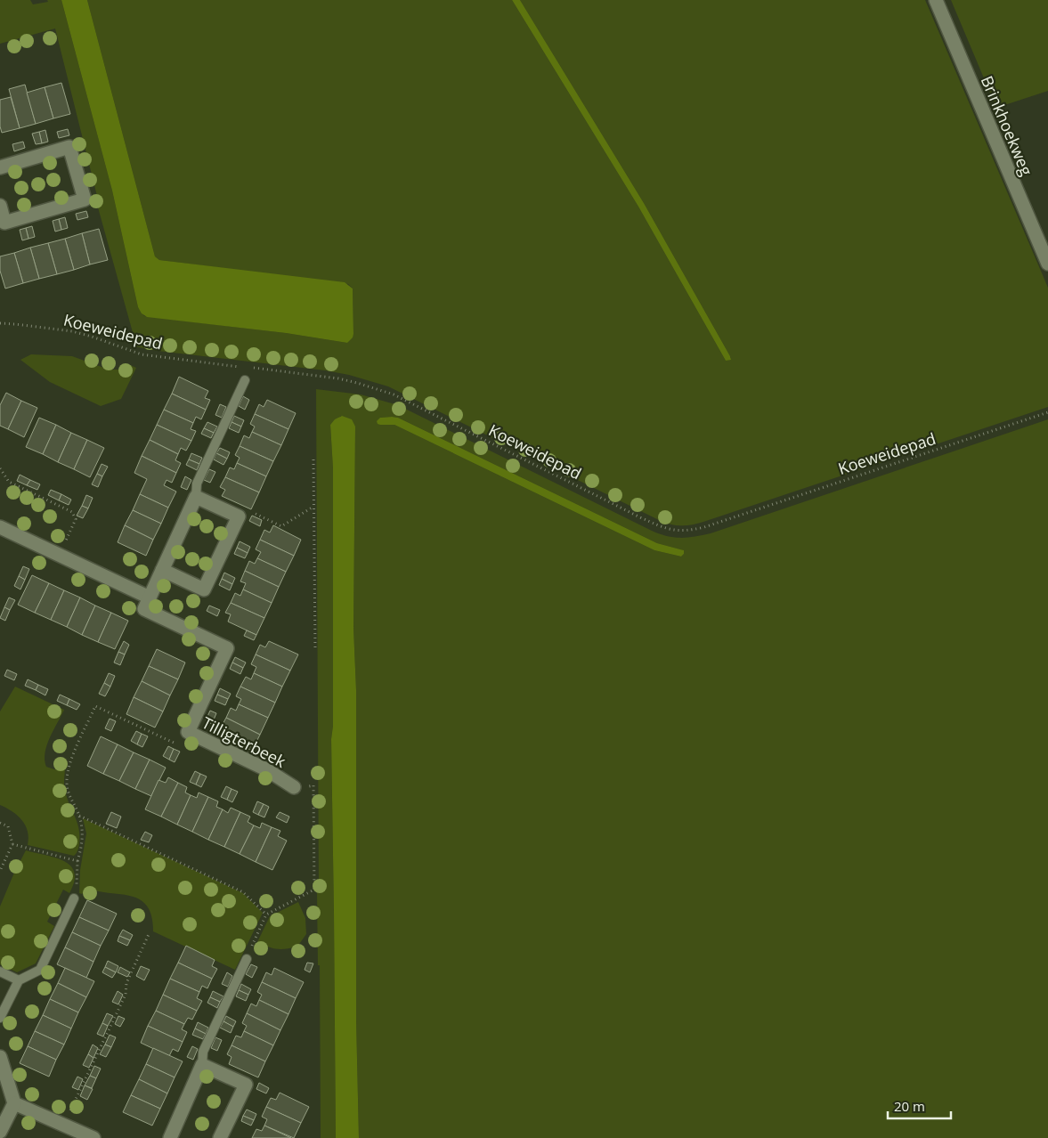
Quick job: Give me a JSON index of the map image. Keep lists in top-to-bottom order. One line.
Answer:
{"streets":{"street":["Brinkhoekweg","Tilligterbeek"],"path":["Koeweidepad"]},"scale_bar":"20 m"}
